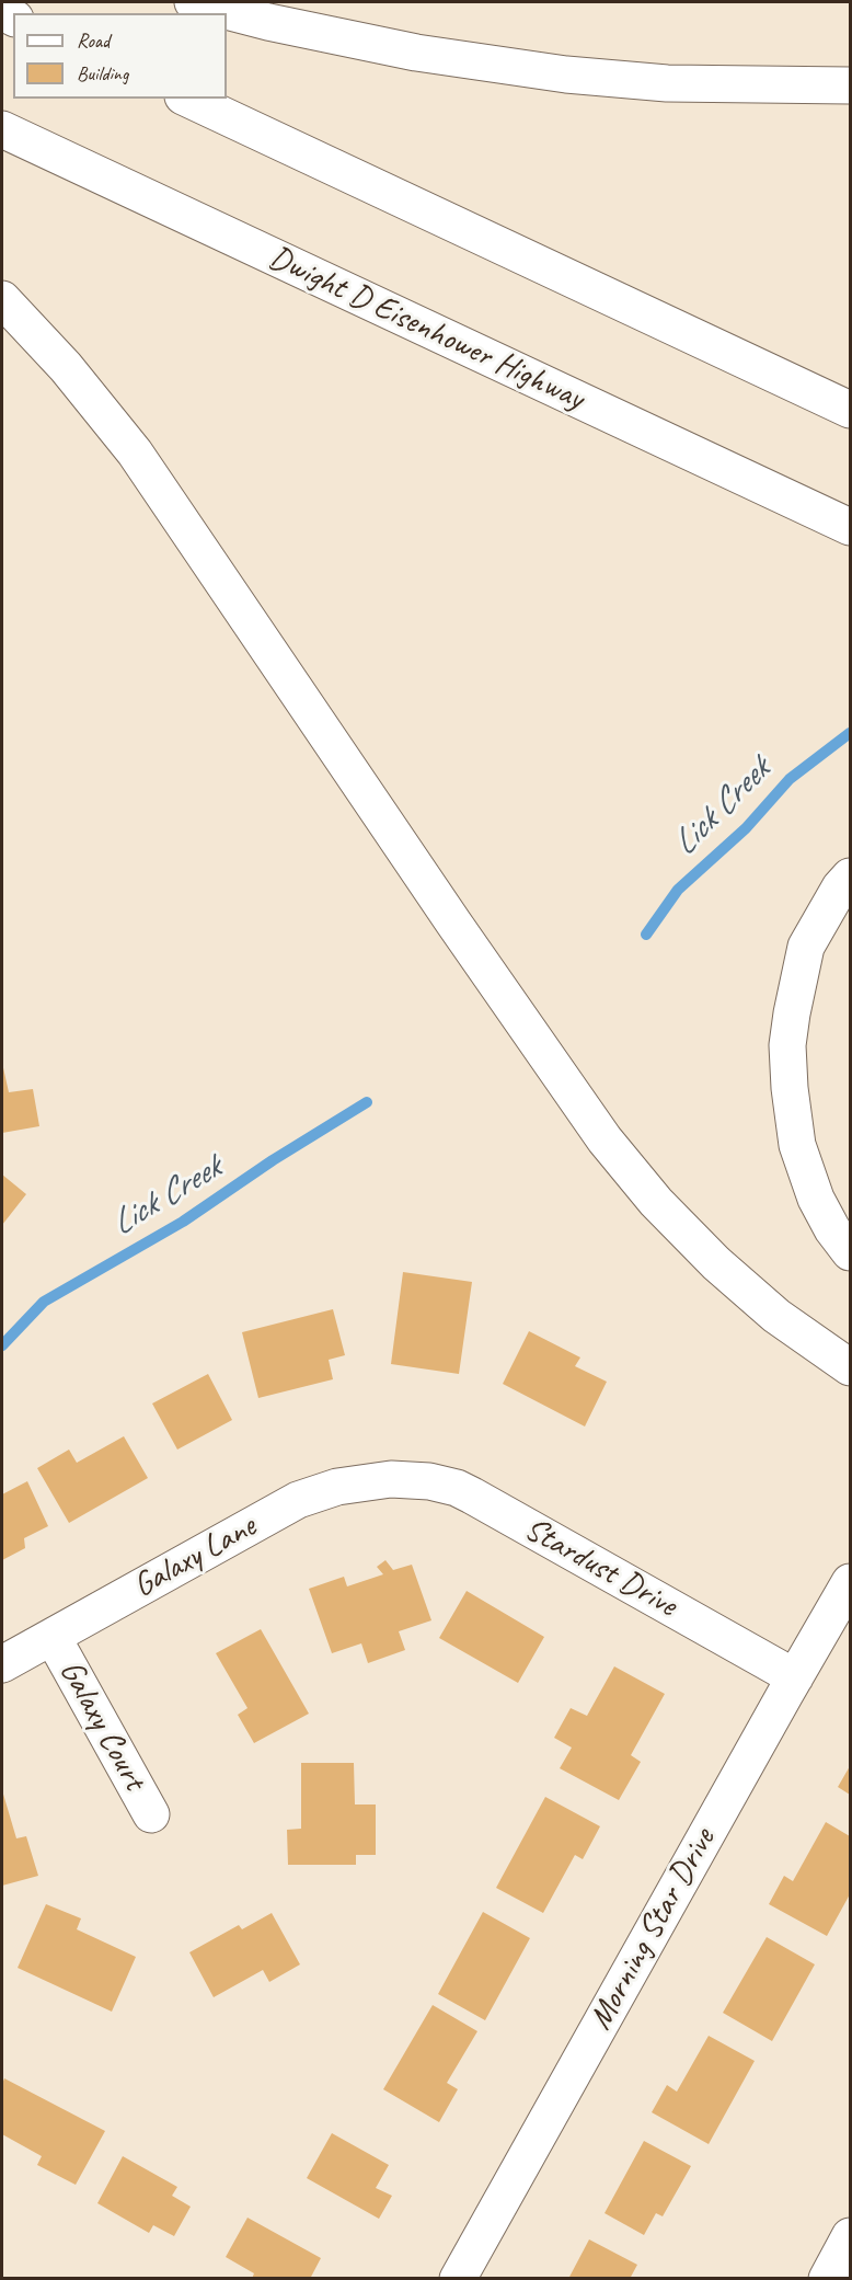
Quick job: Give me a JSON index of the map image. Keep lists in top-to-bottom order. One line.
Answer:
{"streets":{"main road":["Dwight D Eisenhower Highway","Galaxy Lane","Stardust Drive","Galaxy Court","Morning Star Drive"]},"crossings":[["Galaxy Lane","Stardust Drive"],["Galaxy Lane","Galaxy Court"],["Stardust Drive","Morning Star Drive"]],"water":["Lick Creek"],"legend":["Road","Building"]}
